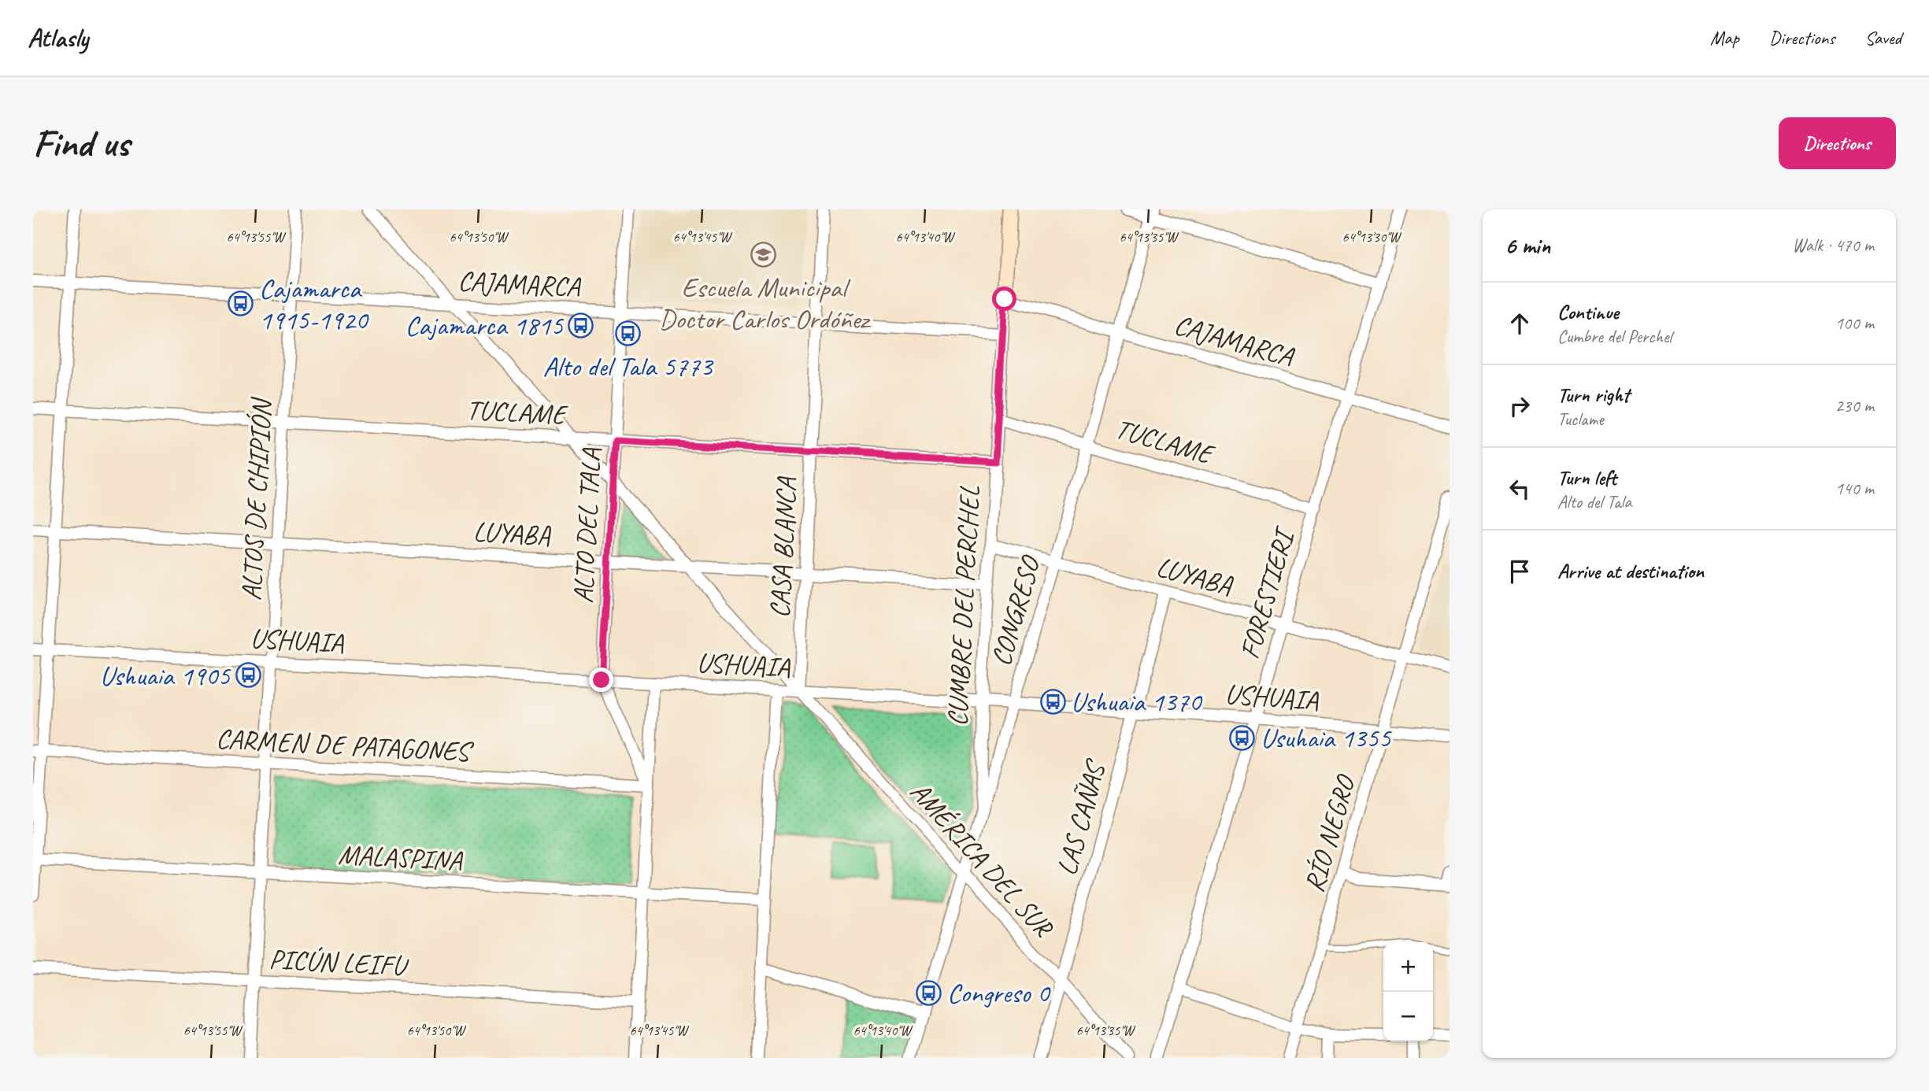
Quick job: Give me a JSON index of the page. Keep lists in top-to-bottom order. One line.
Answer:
{"streets":{"main road":["CUMBRE DEL PERCHEL"],"street":["CAJAMARCA","TUCLAME","ALTOS DE CHIPIÓN","ALTO DEL TALA","LUYABA","CASA BLANCA","FORESTIERI","CONGRESO","USHUAIA","CARMEN DE PATAGONES","LAS CAÑAS","RÍO NEGRO","MALASPINA","AMÉRICA DEL SUR","PICÚN LEIFU"]},"crossings":[["CAJAMARCA","ALTOS DE CHIPIÓN"],["CAJAMARCA","ALTO DEL TALA"],["CAJAMARCA","CASA BLANCA"],["CAJAMARCA","FORESTIERI"],["CAJAMARCA","CUMBRE DEL PERCHEL"],["CAJAMARCA","CONGRESO"],["CAJAMARCA","AMÉRICA DEL SUR"],["TUCLAME","ALTOS DE CHIPIÓN"],["TUCLAME","ALTO DEL TALA"],["TUCLAME","CASA BLANCA"],["TUCLAME","FORESTIERI"],["TUCLAME","CUMBRE DEL PERCHEL"],["TUCLAME","CONGRESO"],["TUCLAME","AMÉRICA DEL SUR"],["ALTOS DE CHIPIÓN","LUYABA"],["ALTOS DE CHIPIÓN","USHUAIA"],["ALTOS DE CHIPIÓN","CARMEN DE PATAGONES"],["ALTOS DE CHIPIÓN","MALASPINA"],["ALTOS DE CHIPIÓN","PICÚN LEIFU"],["ALTO DEL TALA","LUYABA"],["ALTO DEL TALA","USHUAIA"],["ALTO DEL TALA","AMÉRICA DEL SUR"],["LUYABA","CASA BLANCA"],["LUYABA","FORESTIERI"],["LUYABA","CUMBRE DEL PERCHEL"],["LUYABA","CONGRESO"],["LUYABA","LAS CAÑAS"],["LUYABA","RÍO NEGRO"],["LUYABA","AMÉRICA DEL SUR"],["CASA BLANCA","USHUAIA"],["CASA BLANCA","AMÉRICA DEL SUR"],["FORESTIERI","USHUAIA"],["CUMBRE DEL PERCHEL","CONGRESO"],["CUMBRE DEL PERCHEL","USHUAIA"],["CONGRESO","USHUAIA"],["CONGRESO","AMÉRICA DEL SUR"],["USHUAIA","LAS CAÑAS"],["USHUAIA","RÍO NEGRO"],["USHUAIA","AMÉRICA DEL SUR"],["LAS CAÑAS","AMÉRICA DEL SUR"]],"places":{"school or university":["Escuela Municipal Doctor Carlos Ordóñez"],"bus stop":["Cajamarca 1915-1920","Cajamarca 1815","Alto del Tala 5773","Ushuaia 1905","Ushuaia 1370","Usuhaia 1355","Congreso 0"]},"page":{"header":"Atlasly","nav":["Map","Directions","Saved"],"buttons":"Directions","title":"Find us","heading":["6 min","Walk · 470 m"],"list":[["Continue","Cumbre del Perchel","100 m"],["Turn right","Tuclame","230 m"],["Turn left","Alto del Tala","140 m"],"Arrive at destination"],"map_buttons":["+","−"]},"coordinates":["64°13'55\"W","64°13'50\"W","64°13'45\"W","64°13'40\"W","64°13'35\"W","64°13'30\"W"]}
